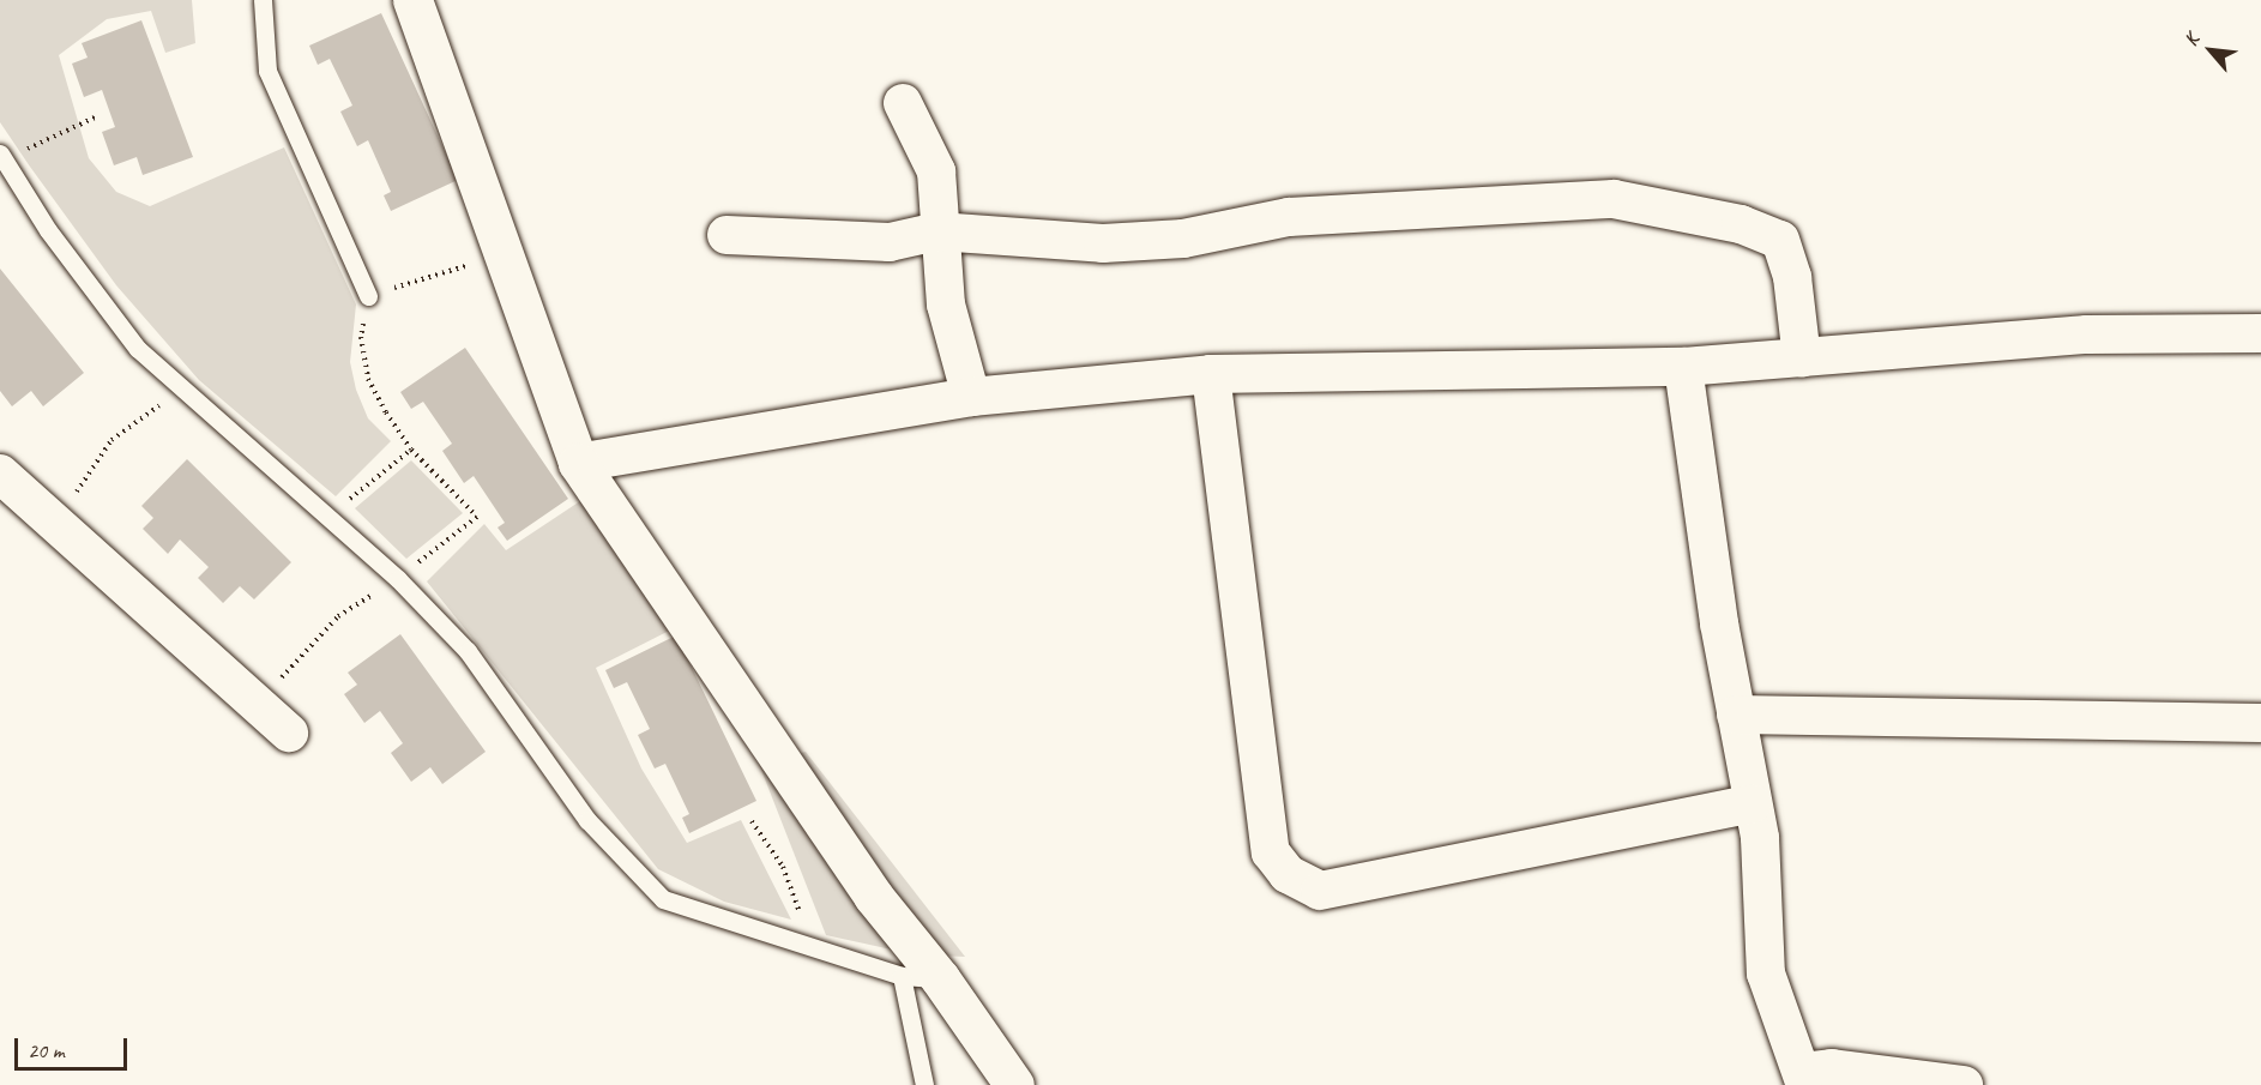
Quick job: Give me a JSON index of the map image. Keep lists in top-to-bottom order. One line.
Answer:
{"scale_bar":"20 m","north":"top left"}
